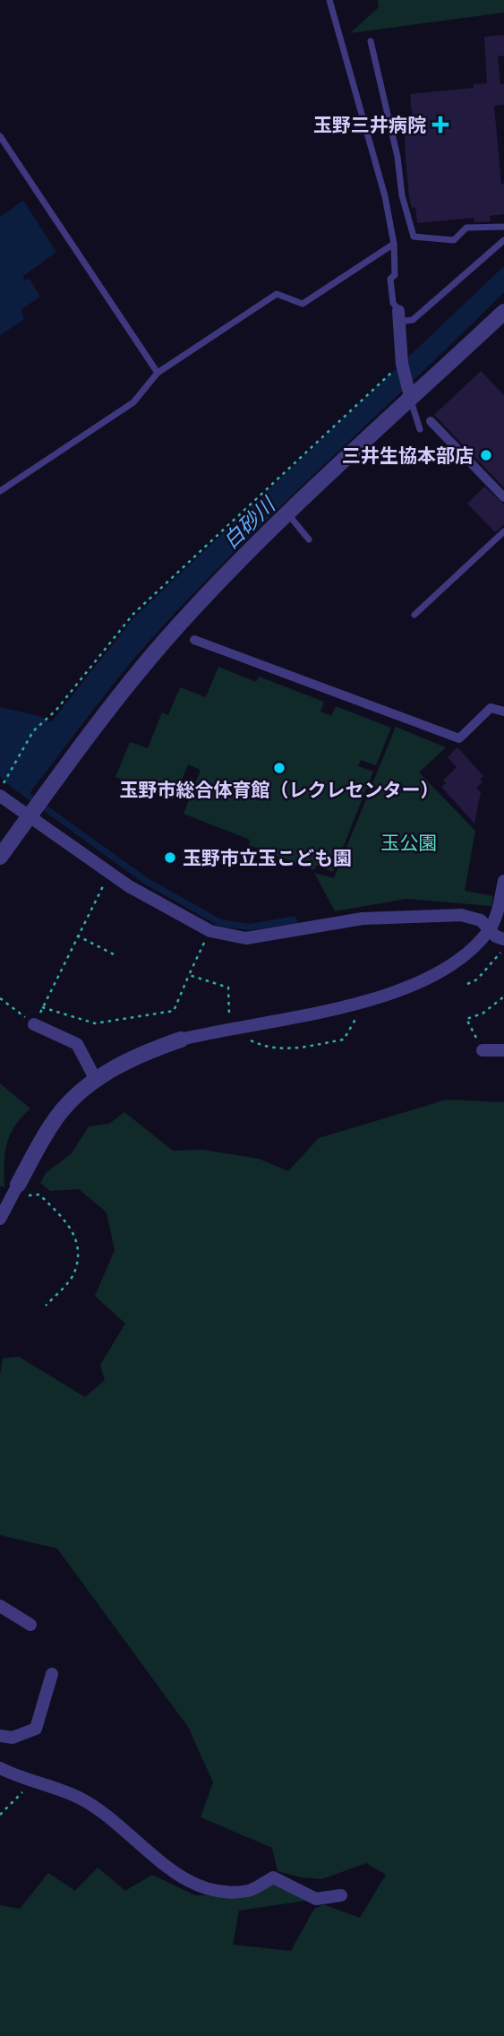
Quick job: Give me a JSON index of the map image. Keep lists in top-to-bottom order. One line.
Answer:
{"water":["白砂川"],"parks":["玉公園"],"places":{"health":["玉野三井病院"],"other":["三井生協本部店","玉野市総合体育館（レクレセンター）","玉野市立玉こども園"]}}
